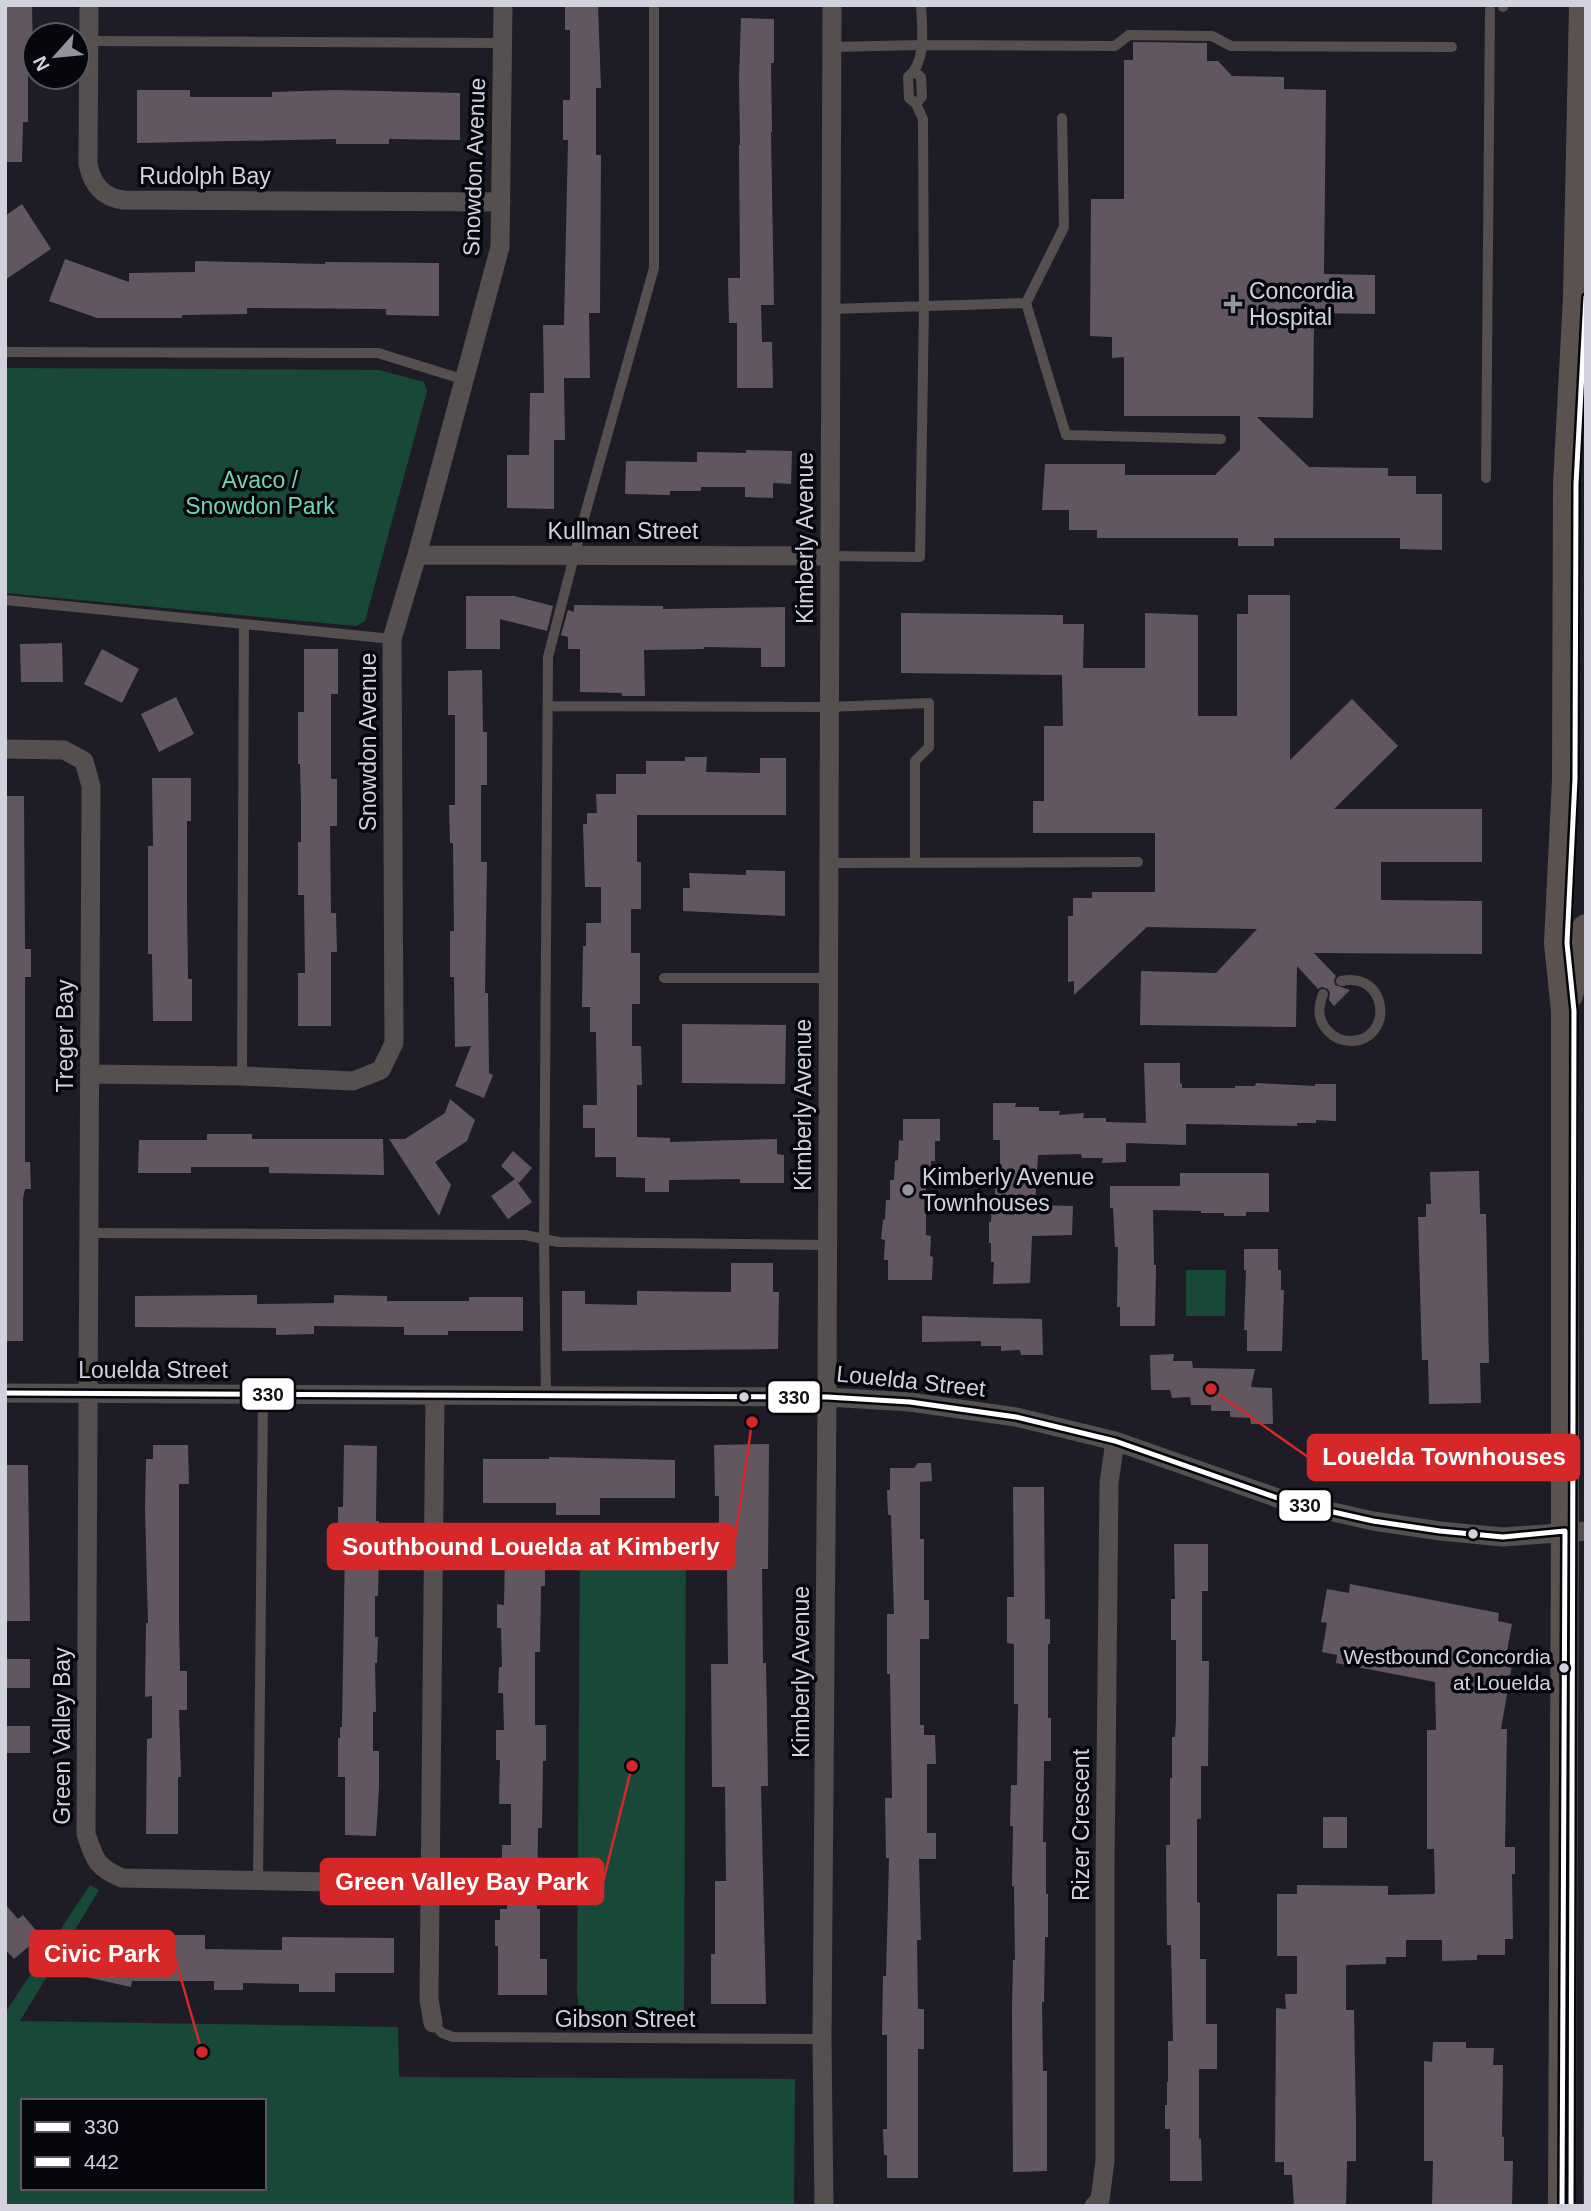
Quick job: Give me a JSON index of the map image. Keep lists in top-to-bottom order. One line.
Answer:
{"streets":{"street":["Snowdon Avenue","Rudolph Bay","Kullman Street","Kimberly Avenue","Treger Bay","Louelda Street","Green Valley Bay","Rizer Crescent"],"lane":["Gibson Street"]},"crossings":[["Snowdon Avenue","Rudolph Bay"],["Snowdon Avenue","Kullman Street"],["Snowdon Avenue","Treger Bay"],["Kullman Street","Kimberly Avenue"],["Kimberly Avenue","Louelda Street"],["Kimberly Avenue","Gibson Street"],["Treger Bay","Louelda Street"],["Treger Bay","Green Valley Bay"],["Louelda Street","Green Valley Bay"],["Louelda Street","Rizer Crescent"]],"parks":["Avaco / Snowdon Park"],"places":{"health":["Concordia Hospital"],"other":["Kimberly Avenue Townhouses","Louelda Townhouses","Southbound Louelda at Kimberly","Westbound Concordia at Louelda","Green Valley Bay Park","Civic Park"]},"lines":["transit line 442","transit line 330"],"legend":["330","442"],"north":"bottom left"}
